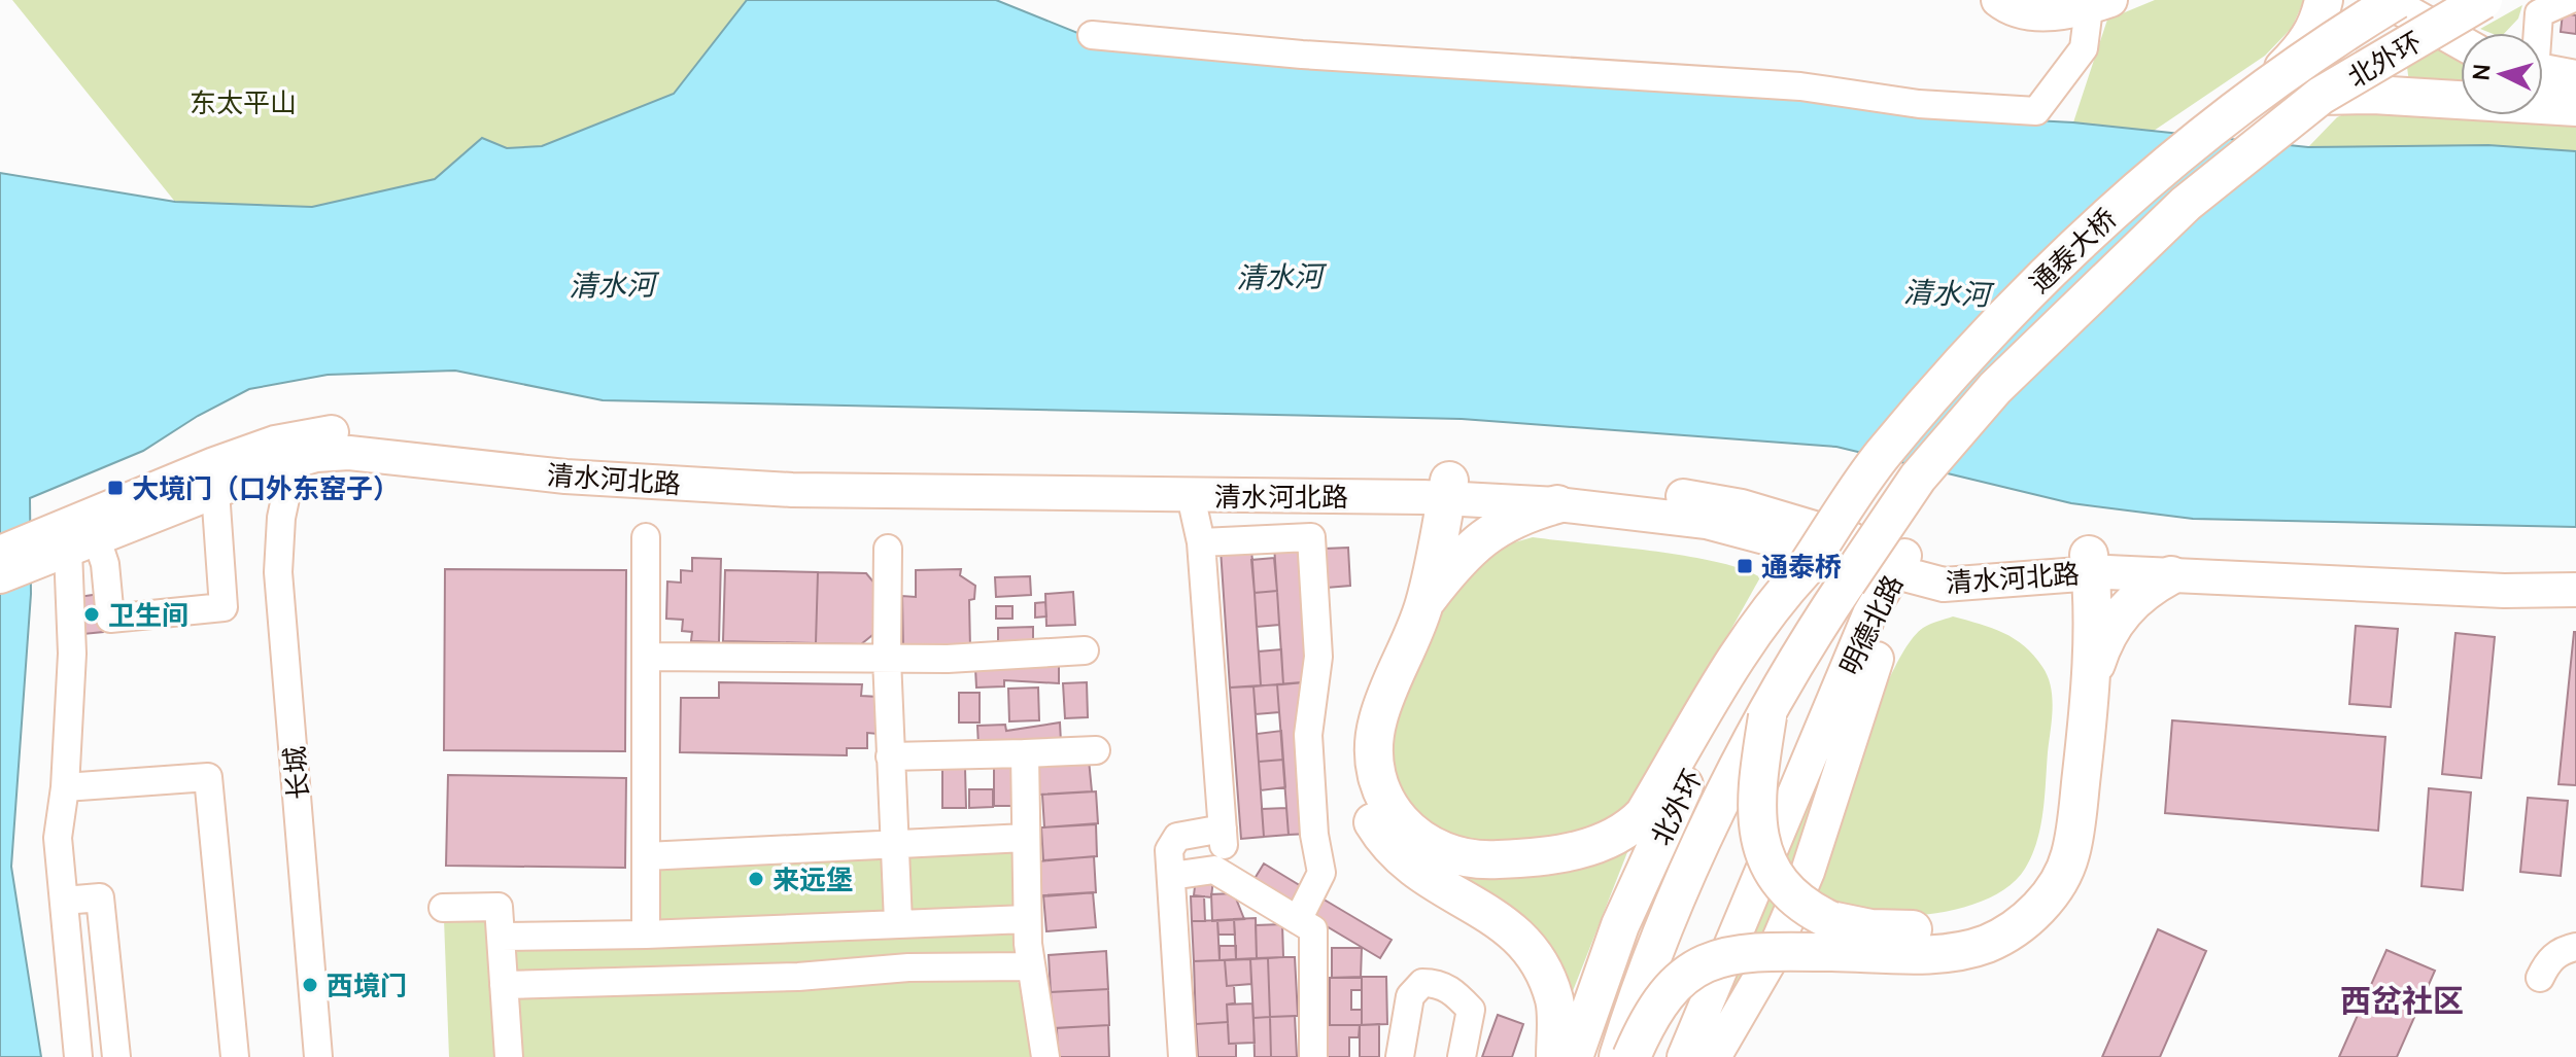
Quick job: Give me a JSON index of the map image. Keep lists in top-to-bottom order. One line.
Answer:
{"streets":{"highway":["北外环","通泰大桥"],"main road":["清水河北路","明德北路"],"street":["长城"]},"crossings":[["北外环","通泰大桥"],["清水河北路","明德北路"]],"districts":["西岔社区"],"water":["清水河"],"parks":["东太平山"],"places":{"transit":["大境门（口外东窑子）","通泰桥"],"other":["卫生间","来远堡","西境门"]},"north":"left"}
